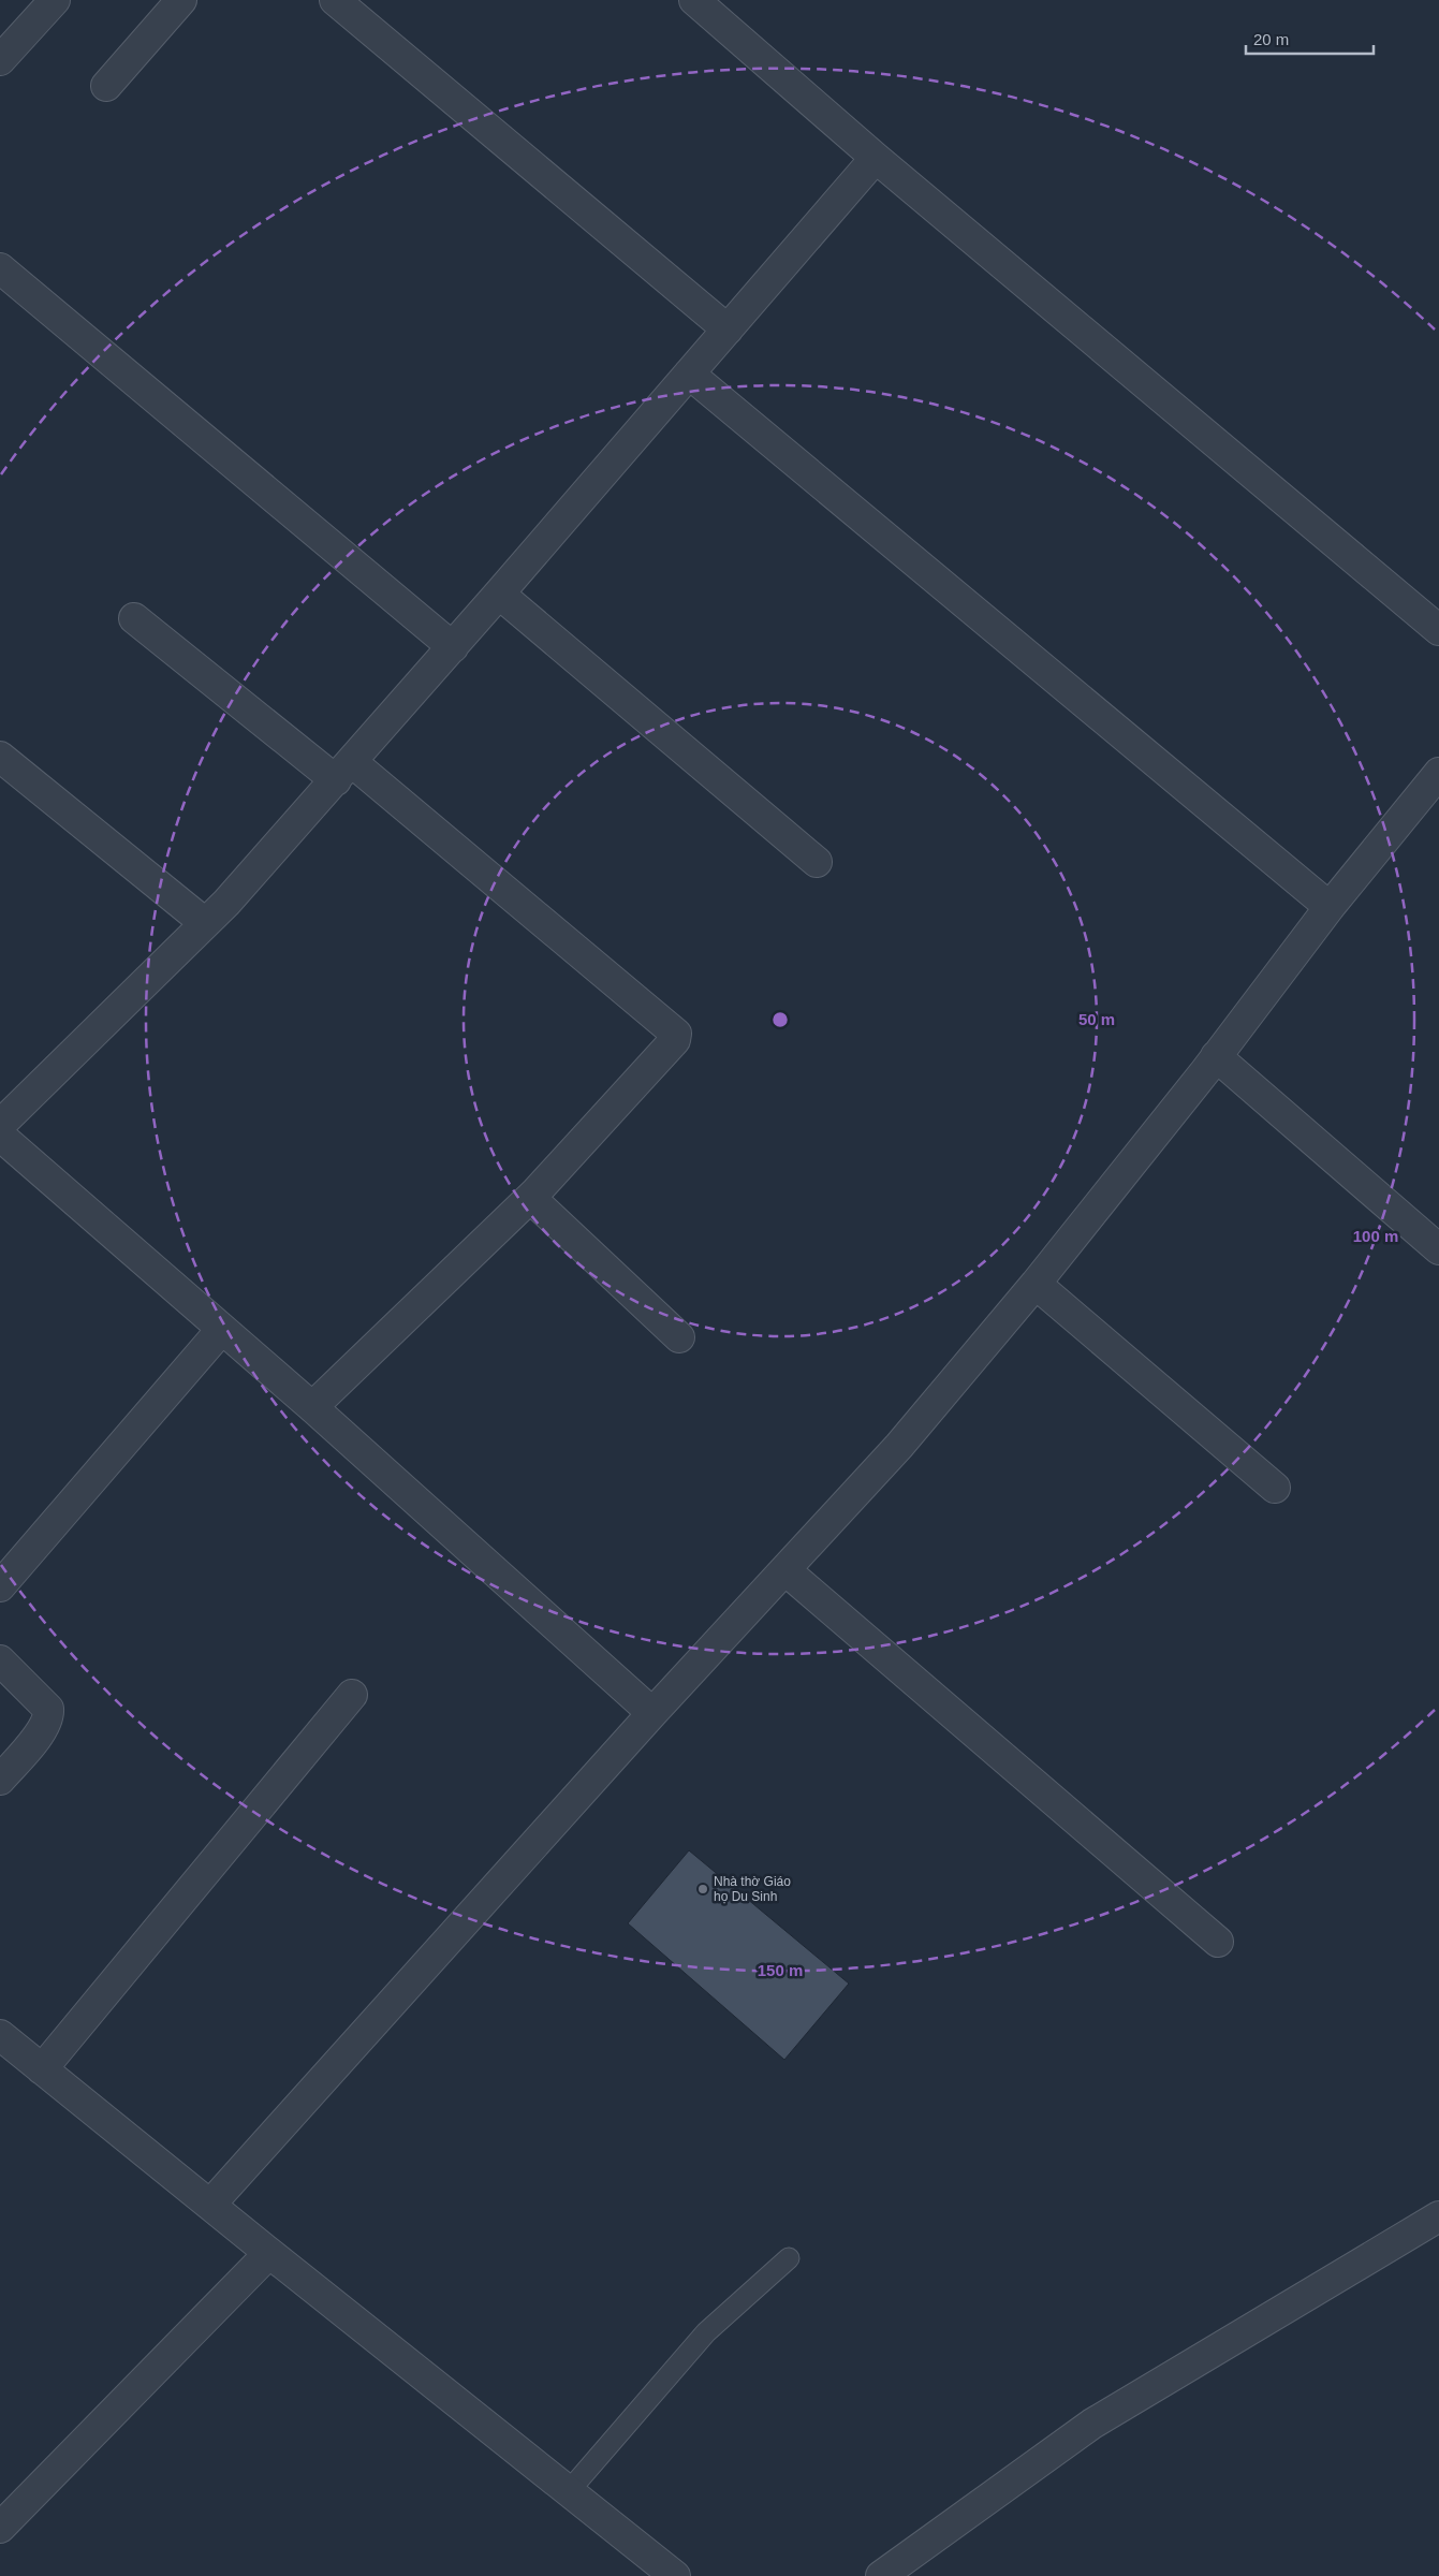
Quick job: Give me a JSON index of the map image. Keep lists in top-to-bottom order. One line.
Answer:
{"places":["Nhà thờ Giáo họ Du Sinh"],"scale_bar":"20 m","rings":["50 m","100 m","150 m"]}
